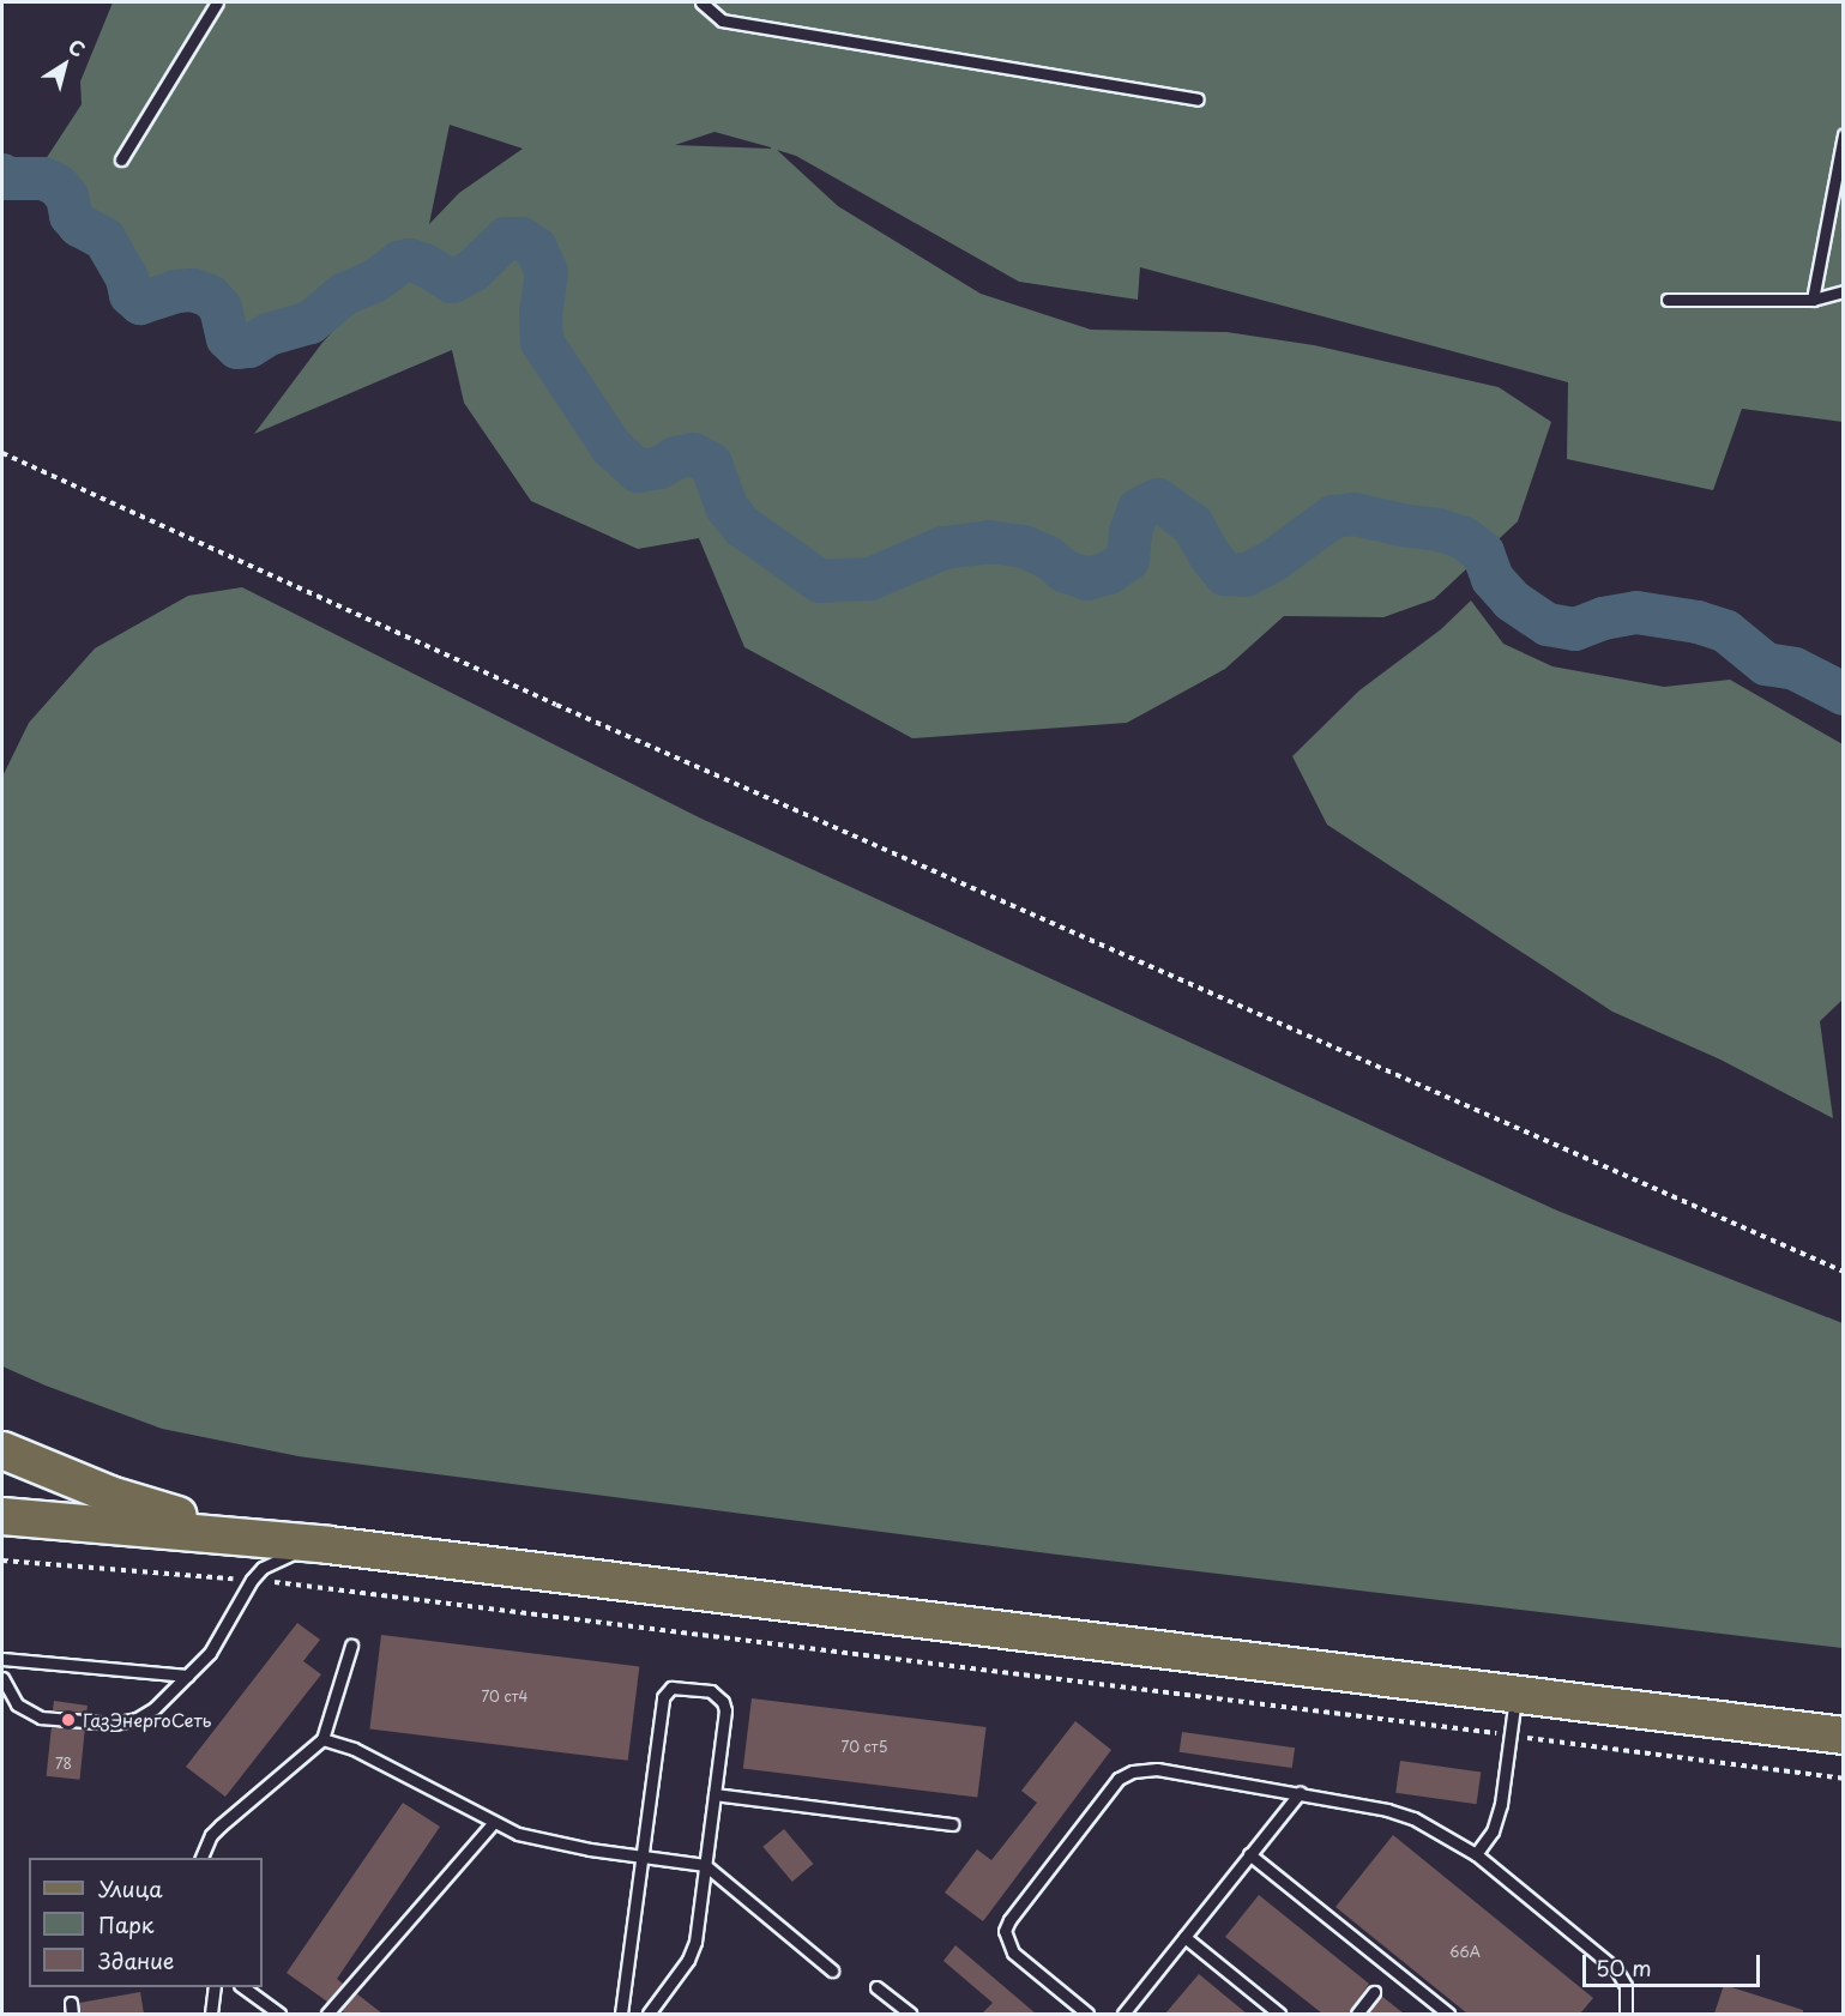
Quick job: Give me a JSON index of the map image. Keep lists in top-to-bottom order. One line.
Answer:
{"places":["ГазЭнергоСеть"],"house_numbers":["70 ст4","70 ст5","78","66А"],"legend":["Улица","Парк","Здание"],"scale_bar":"50 m","north":"top right"}
